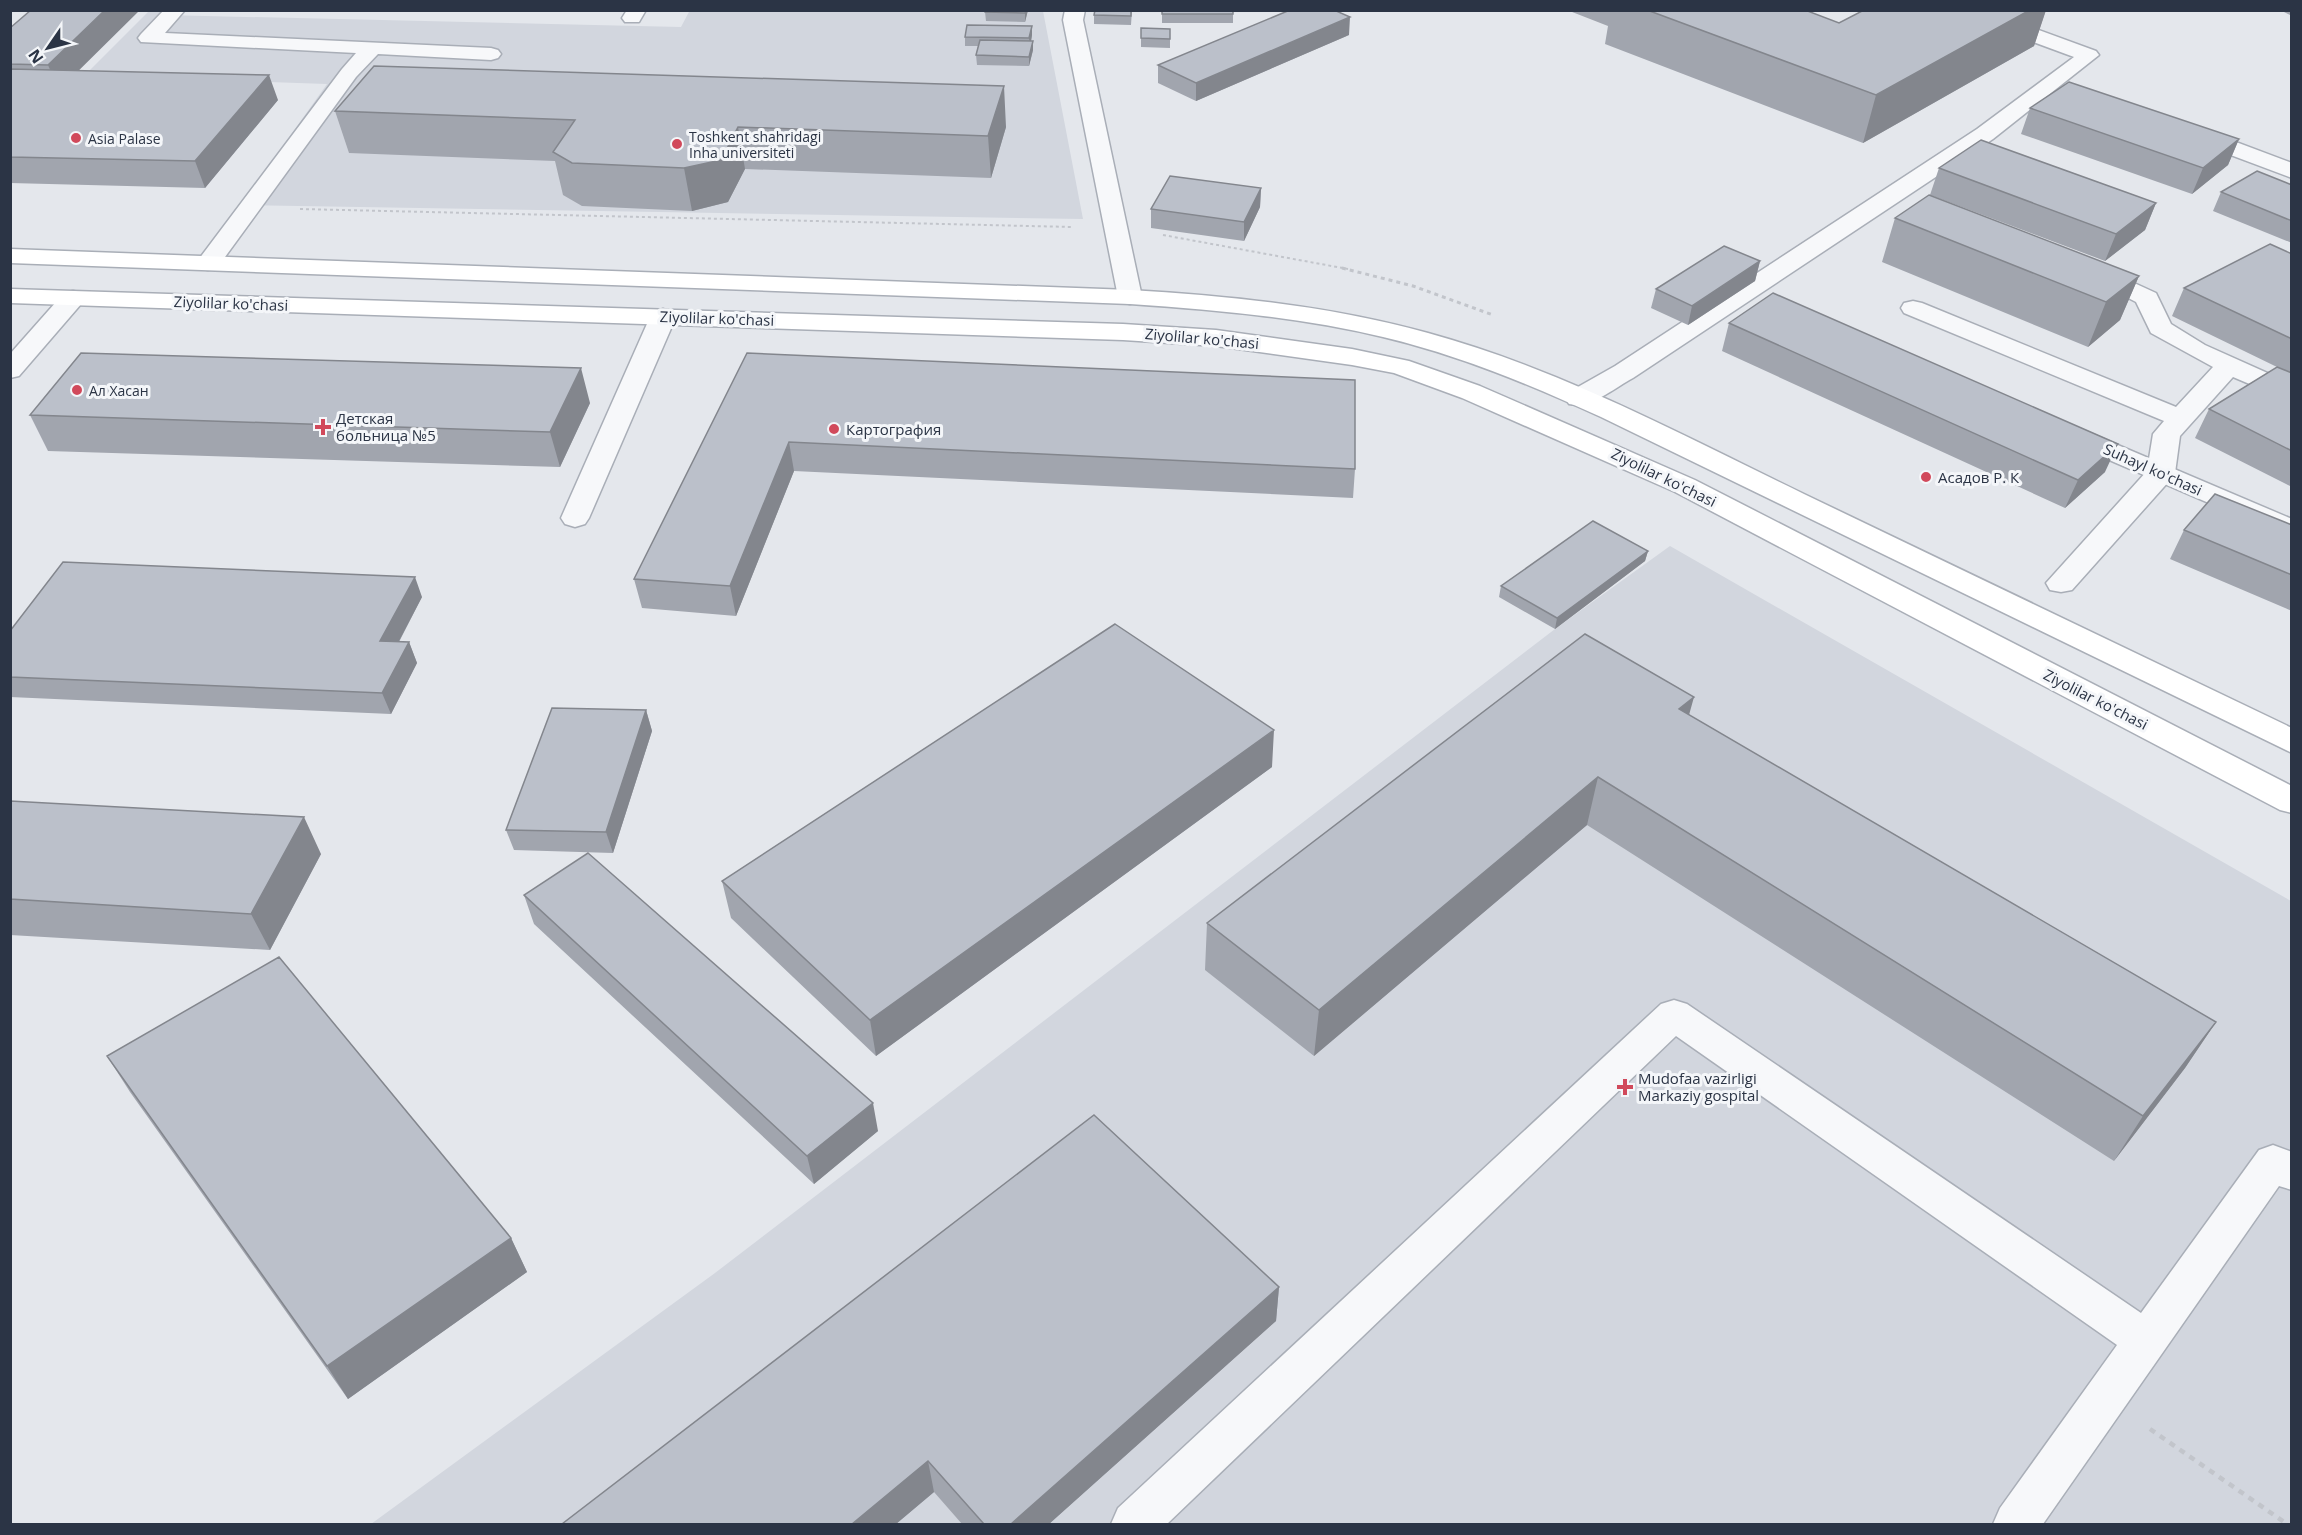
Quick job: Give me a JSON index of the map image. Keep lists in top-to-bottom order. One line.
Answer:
{"streets":{"main road":["Ziyolilar ko'chasi"],"street":["Suhayl ko'chasi"]},"places":{"other":["Asia Palase","Toshkent shahridagi Inha universiteti","Ал Хасан","Картография","Асадов Р. К"],"health":["Детская больница №5","Mudofaa vazirligi Markaziy gospital"]},"north":"bottom left"}
